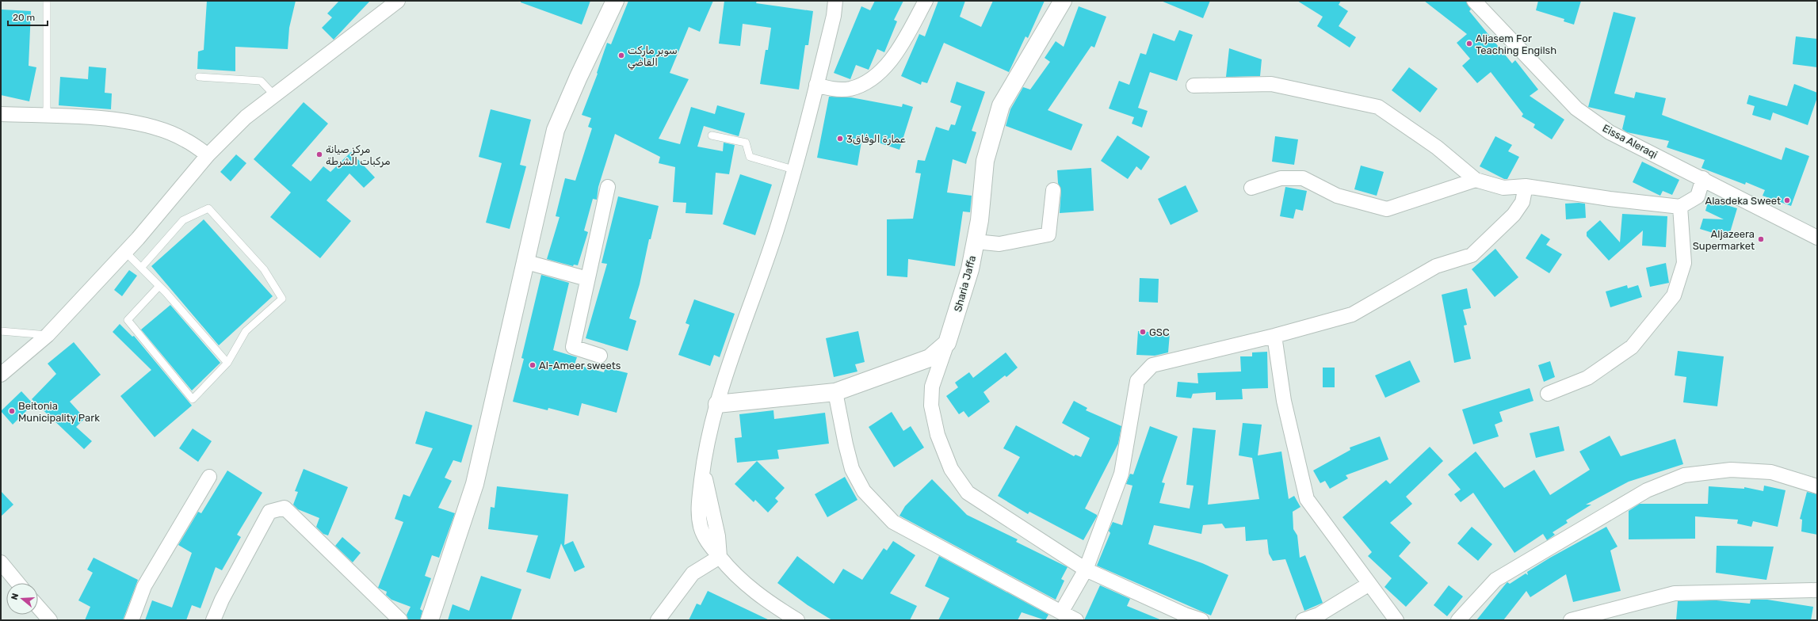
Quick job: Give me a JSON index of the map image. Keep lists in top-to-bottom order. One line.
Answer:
{"streets":{"main road":["Sharia Jaffa"],"street":["Eissa Aleraqi"]},"places":["Aljasem For Teaching Engilsh","سوبر ماركت القاضي","عمارة الوفاق3","مركز صيانة مركبات الشرطة","Alasdeka Sweet","Aljazeera Supermarket","GSC","Al-Ameer sweets","Beitonia Municipality Park"],"scale_bar":"20 m","north":"left"}
